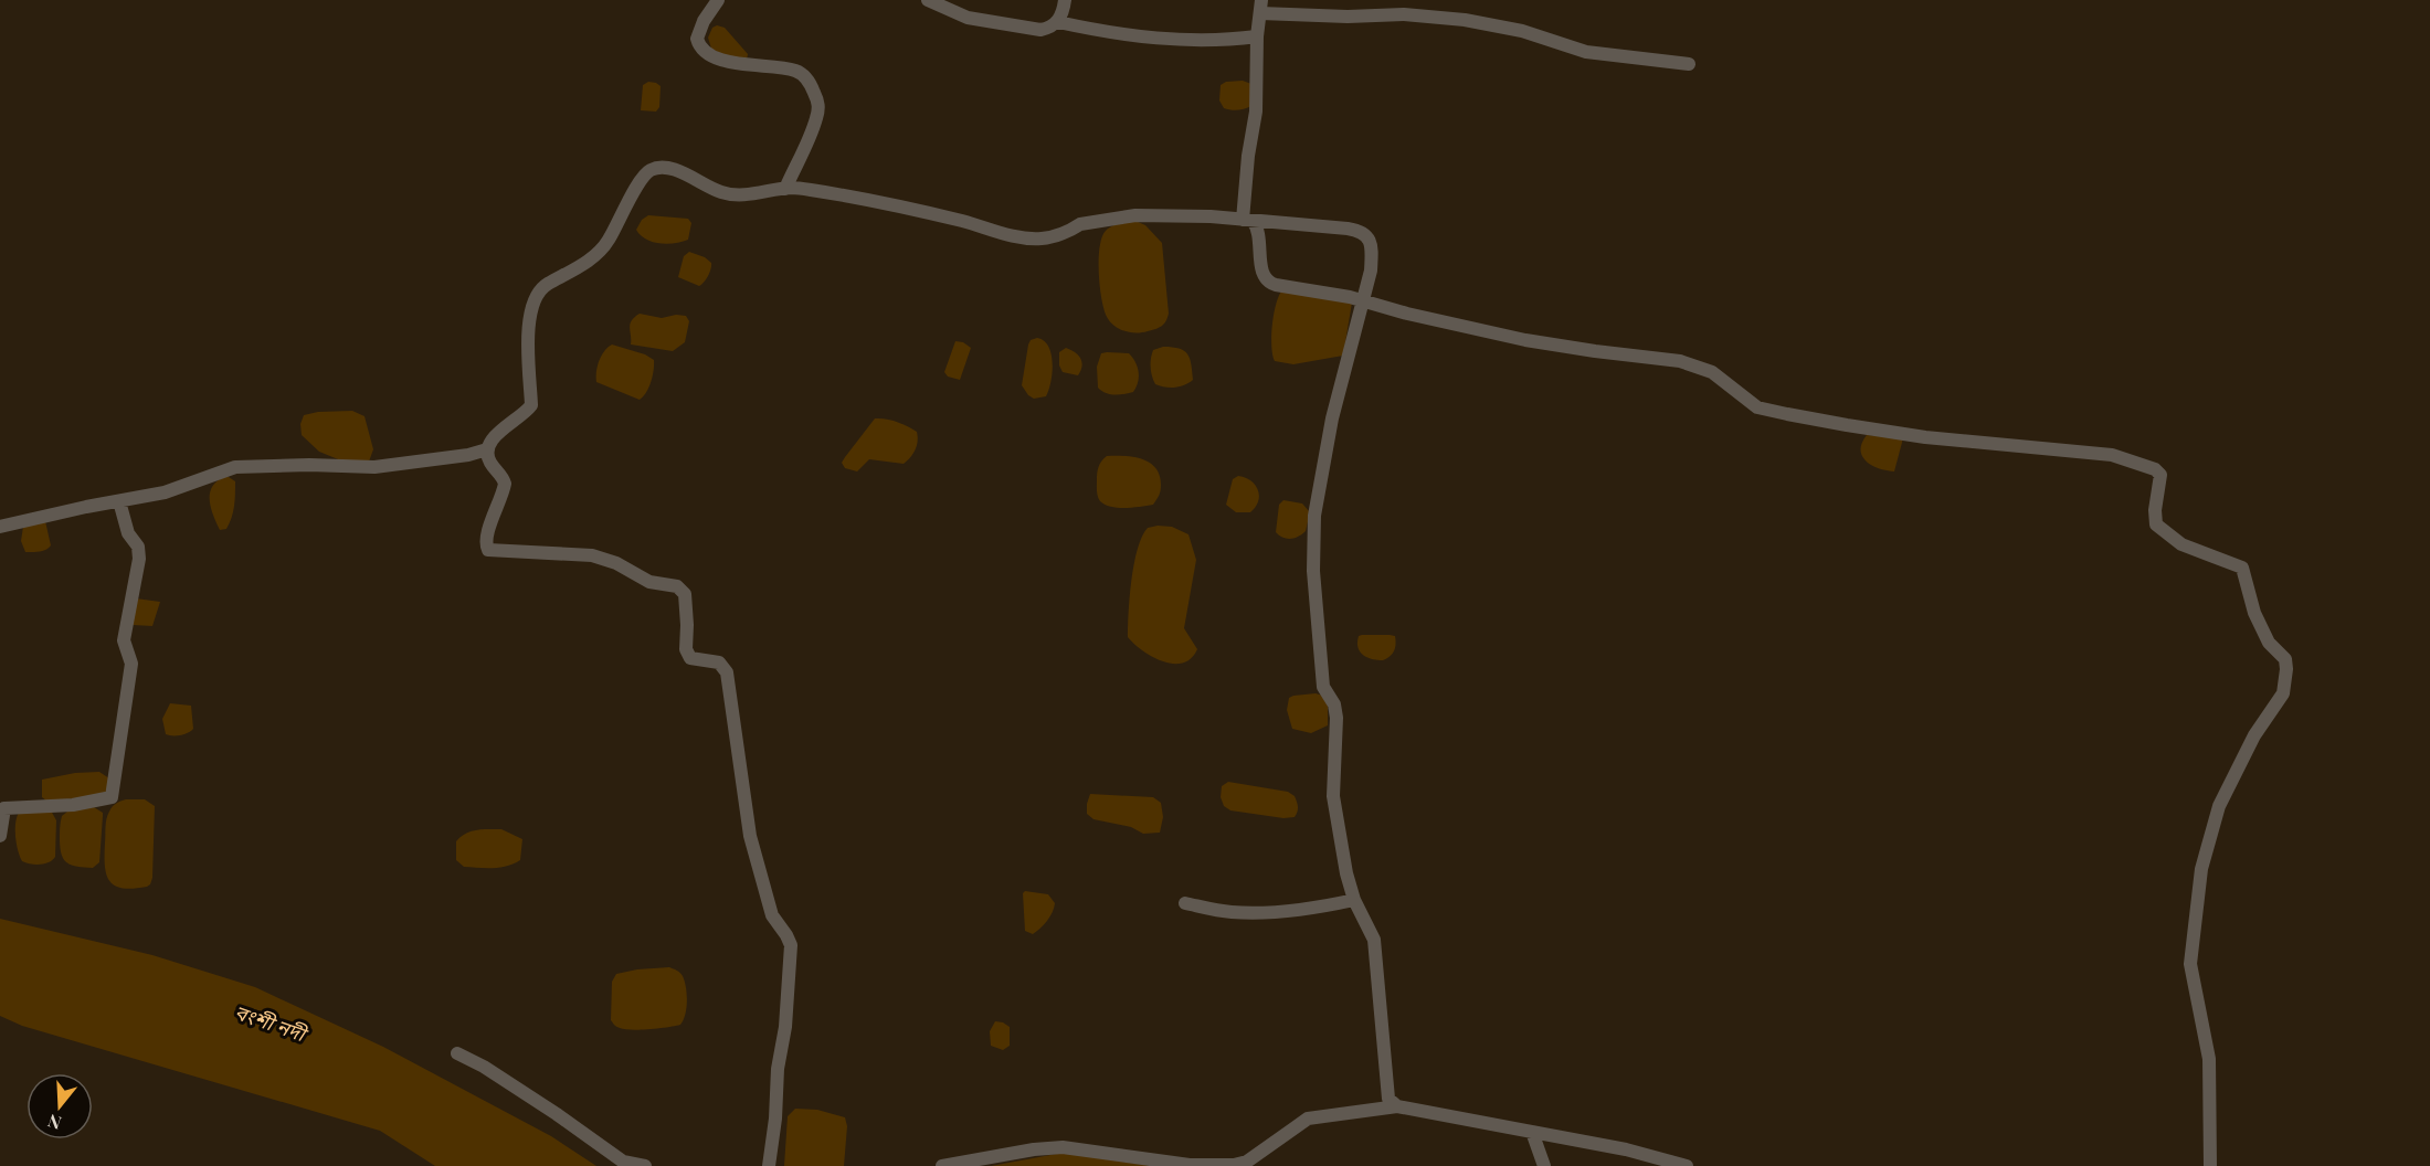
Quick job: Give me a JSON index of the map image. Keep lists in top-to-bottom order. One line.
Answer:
{"water":["বংশী নদী"],"north":"bottom"}
